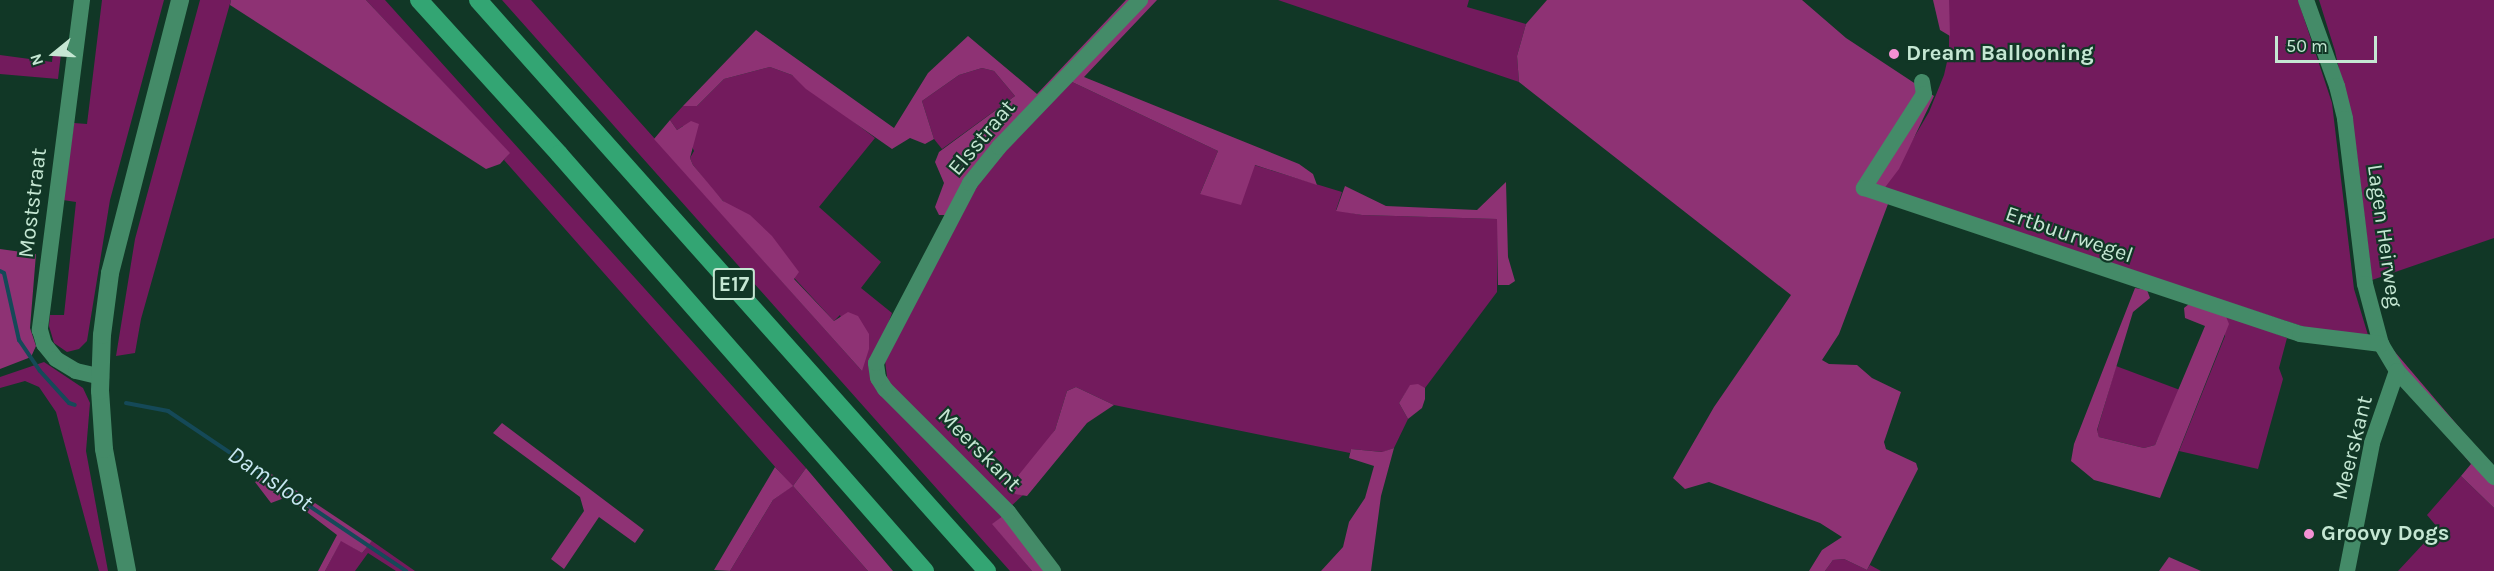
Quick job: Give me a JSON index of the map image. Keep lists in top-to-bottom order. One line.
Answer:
{"streets":{"highway":["E17"],"street":["Elsstraat","Moststraat","Ertbuurwegel","Lagen Heirweg","Meerskant"]},"crossings":[["Elsstraat","Meerskant"],["Ertbuurwegel","Lagen Heirweg"],["Lagen Heirweg","Meerskant"]],"water":["Damsloot"],"places":["Dream Ballooning","Groovy Dogs"],"scale_bar":"50 m","north":"left"}
